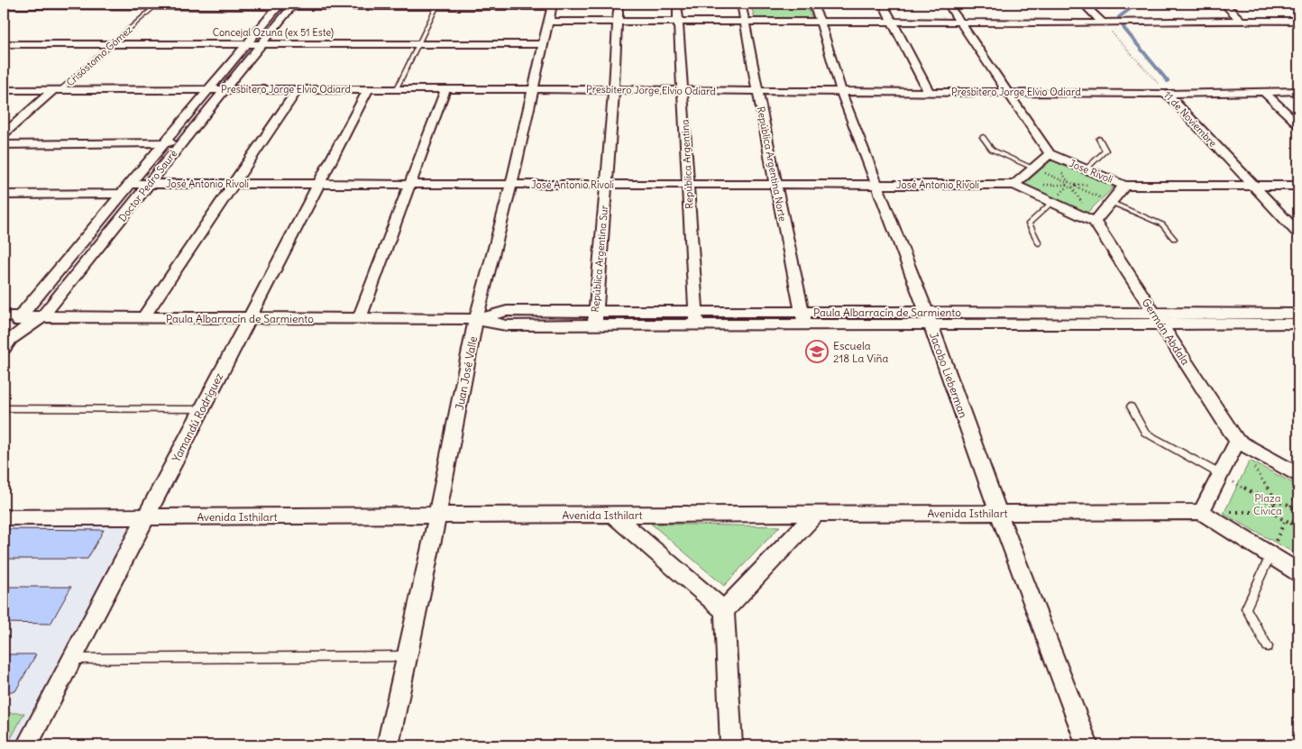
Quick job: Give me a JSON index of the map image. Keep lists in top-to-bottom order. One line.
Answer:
{"streets":{"street":["Concejal Ozuna (ex 51 Este)","Crisóstomo Gómez","Presbítero Jorge Elvio Odiard","11 de Noviembre","República Argentina","República Argentina Norte","Jose Rivoli","José Antonio Rívoli","Doctor Pedro Sauré","República Argentina Sur","Paula Albarracín de Sarmiento","Germán Abdala","Juan José Valle","Jacobo Lieberman","Yamandú Rodríguez","Avenida Isthilart"]},"crossings":[["Concejal Ozuna (ex 51 Este)","Crisóstomo Gómez"],["Concejal Ozuna (ex 51 Este)","Doctor Pedro Sauré"],["Concejal Ozuna (ex 51 Este)","Juan José Valle"],["Crisóstomo Gómez","Presbítero Jorge Elvio Odiard"],["Presbítero Jorge Elvio Odiard","11 de Noviembre"],["Presbítero Jorge Elvio Odiard","República Argentina"],["Presbítero Jorge Elvio Odiard","República Argentina Norte"],["Presbítero Jorge Elvio Odiard","Doctor Pedro Sauré"],["Presbítero Jorge Elvio Odiard","República Argentina Sur"],["Presbítero Jorge Elvio Odiard","Juan José Valle"],["Presbítero Jorge Elvio Odiard","Jacobo Lieberman"],["Presbítero Jorge Elvio Odiard","Yamandú Rodríguez"],["República Argentina","José Antonio Rívoli"],["República Argentina","Paula Albarracín de Sarmiento"],["República Argentina Norte","José Antonio Rívoli"],["República Argentina Norte","Paula Albarracín de Sarmiento"],["Jose Rivoli","Germán Abdala"],["José Antonio Rívoli","Doctor Pedro Sauré"],["José Antonio Rívoli","República Argentina Sur"],["José Antonio Rívoli","Juan José Valle"],["José Antonio Rívoli","Jacobo Lieberman"],["José Antonio Rívoli","Yamandú Rodríguez"],["Doctor Pedro Sauré","Paula Albarracín de Sarmiento"],["República Argentina Sur","Paula Albarracín de Sarmiento"],["Paula Albarracín de Sarmiento","Germán Abdala"],["Paula Albarracín de Sarmiento","Juan José Valle"],["Paula Albarracín de Sarmiento","Jacobo Lieberman"],["Paula Albarracín de Sarmiento","Yamandú Rodríguez"],["Juan José Valle","Avenida Isthilart"],["Jacobo Lieberman","Avenida Isthilart"],["Yamandú Rodríguez","Avenida Isthilart"]],"parks":["Plaza Cívica"],"places":{"school or university":["Escuela 218 La Viña"]}}
